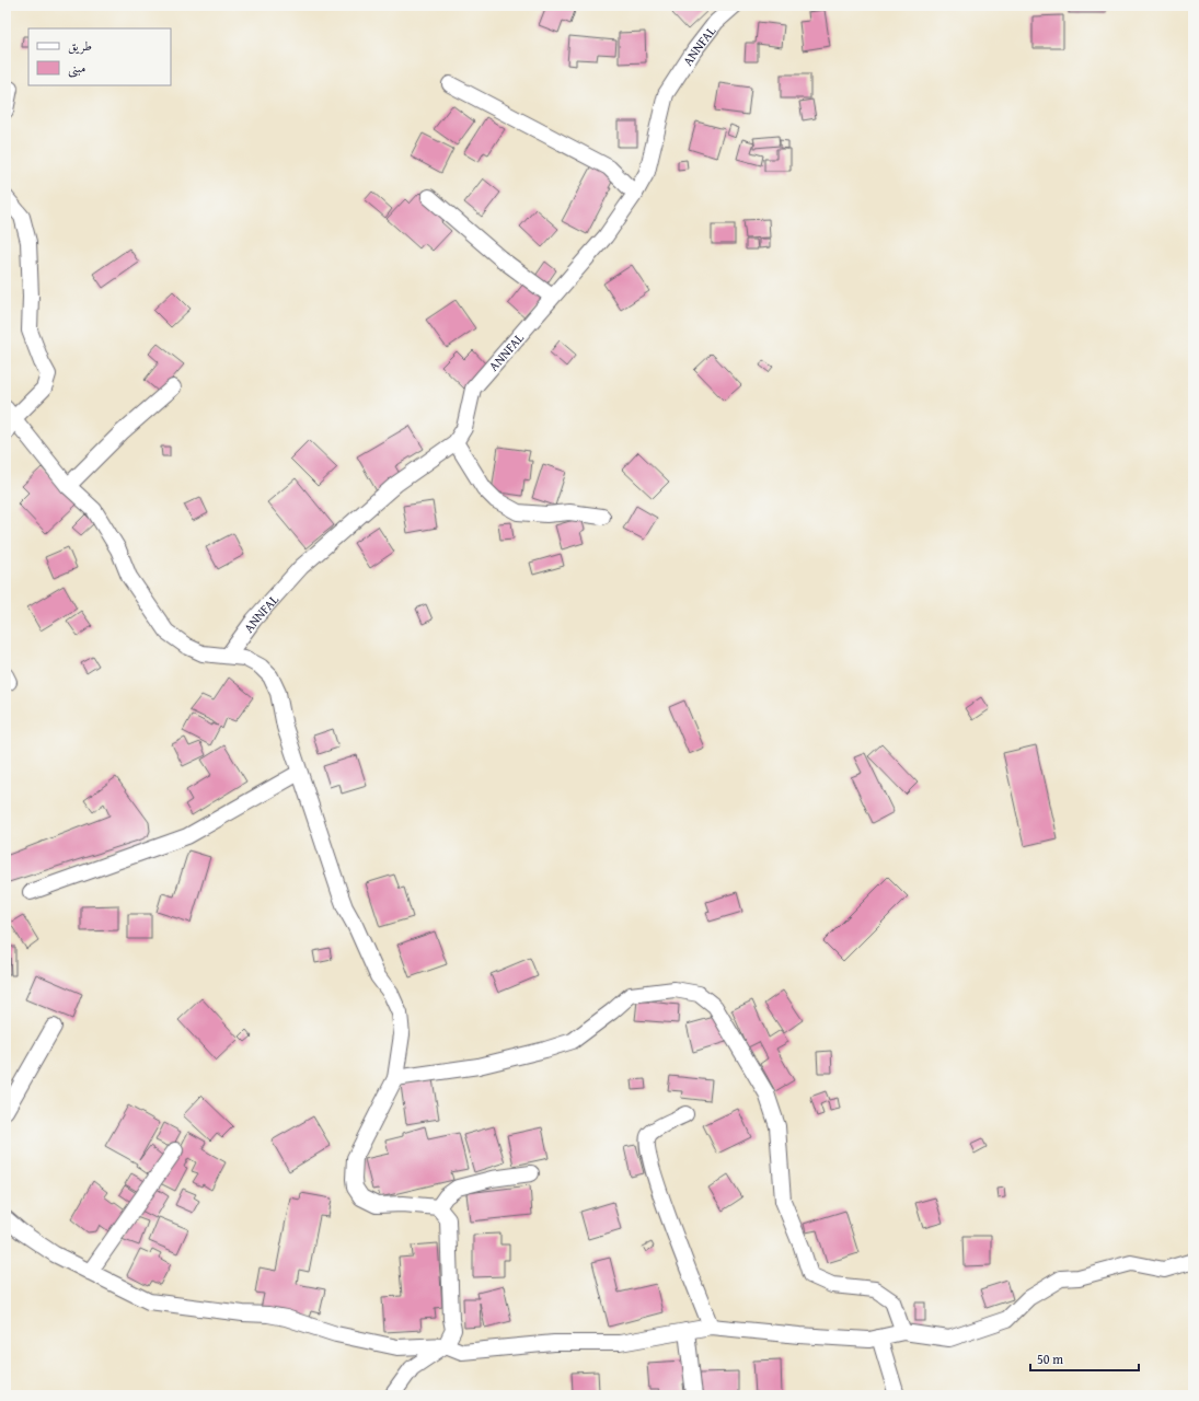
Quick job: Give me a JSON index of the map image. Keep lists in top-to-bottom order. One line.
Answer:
{"streets":{"street":["ANNFAL"]},"legend":["طريق","مبنى"],"scale_bar":"50 m"}
